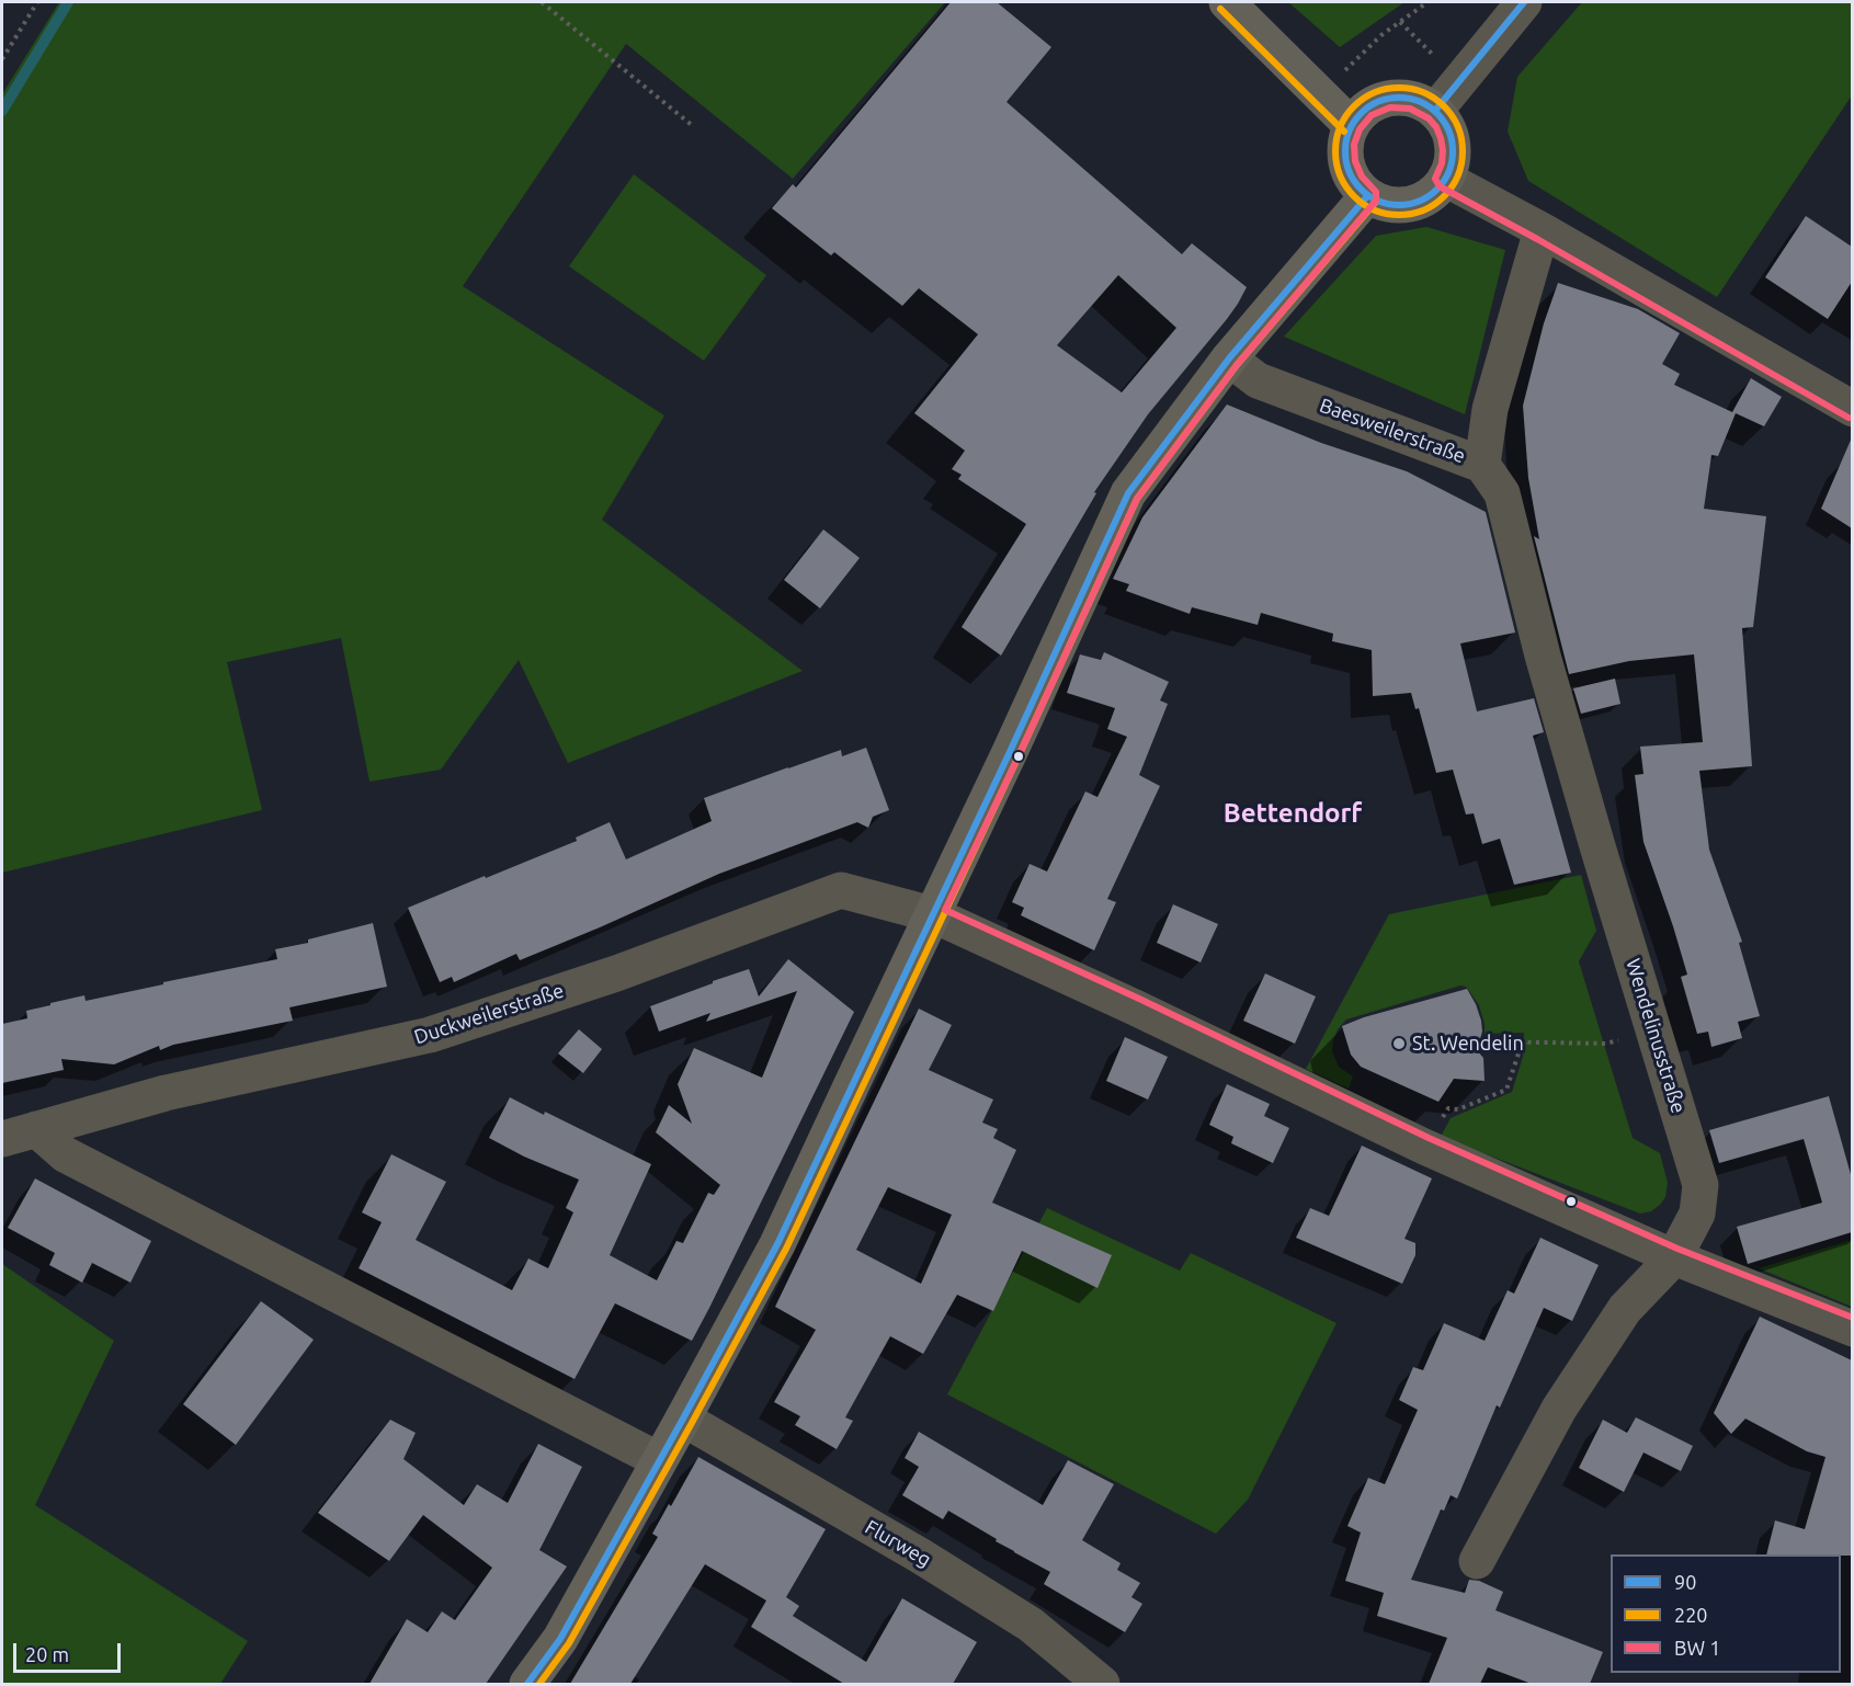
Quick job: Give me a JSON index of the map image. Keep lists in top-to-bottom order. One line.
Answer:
{"streets":{"street":["Baesweilerstraße","Duckweilerstraße","Wendelinusstraße","Flurweg"]},"crossings":[["Baesweilerstraße","Wendelinusstraße"],["Duckweilerstraße","Wendelinusstraße"]],"districts":["Bettendorf"],"places":["St. Wendelin"],"lines":["transit line 90","transit line 220"],"legend":["90","220","BW 1"],"scale_bar":"20 m"}
